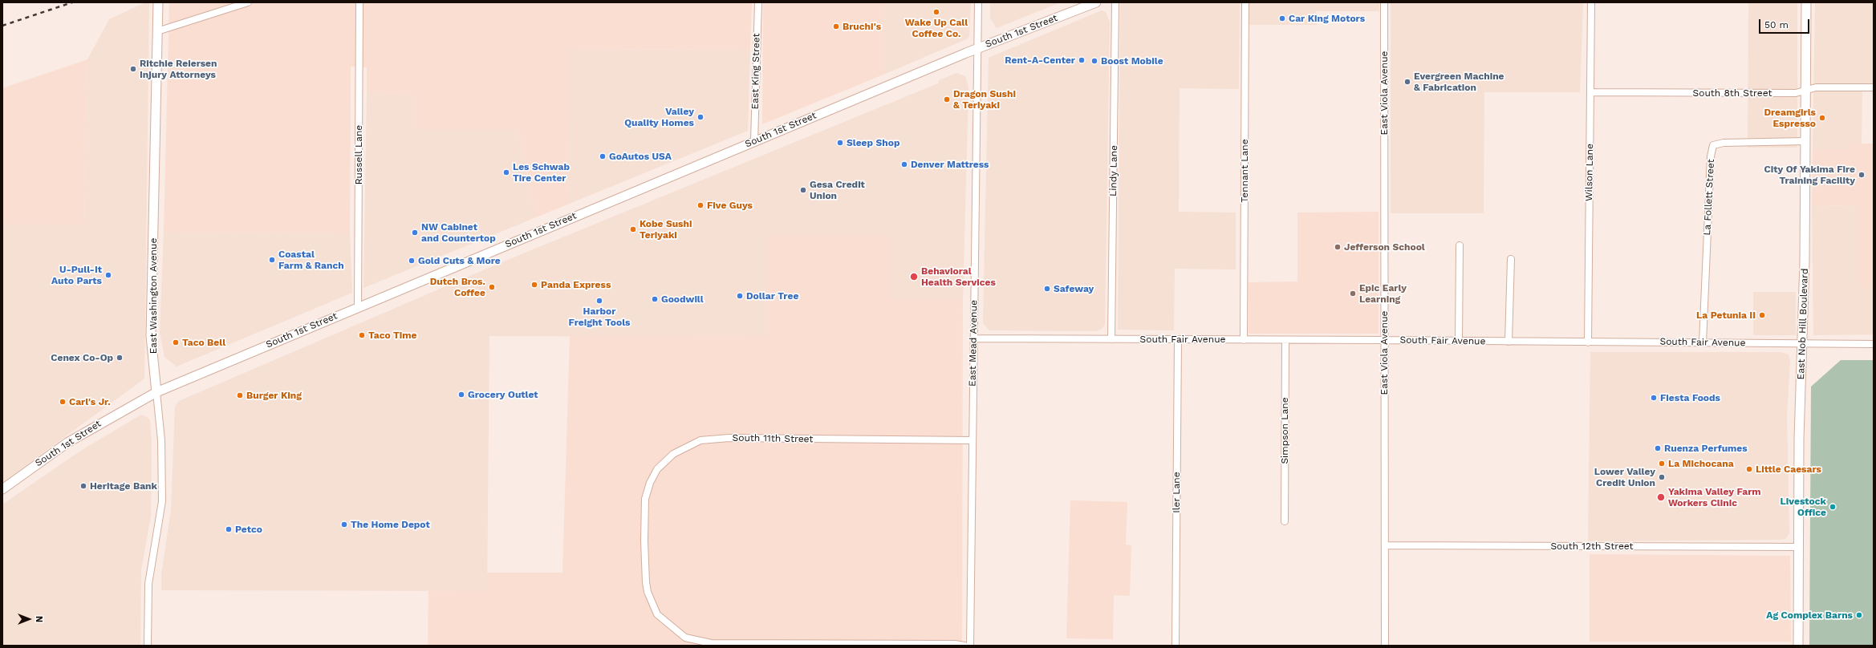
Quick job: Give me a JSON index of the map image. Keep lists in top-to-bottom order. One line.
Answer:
{"streets":{"main road":["South 1st Street","East Washington Avenue","East Nob Hill Boulevard"],"street":["East King Street","East Viola Avenue","South 8th Street","Russell Lane","Lindy Lane","Tennant Lane","Wilson Lane","La Follett Street","South Fair Avenue","East Mead Avenue","Simpson Lane","South 11th Street","Iler Lane","South 12th Street"]},"crossings":[["South 1st Street","East King Street"],["South 1st Street","Russell Lane"],["South 1st Street","East Washington Avenue"],["South 1st Street","East Mead Avenue"],["East Viola Avenue","South Fair Avenue"],["East Viola Avenue","South 12th Street"],["South 8th Street","Wilson Lane"],["South 8th Street","East Nob Hill Boulevard"],["Lindy Lane","South Fair Avenue"],["Tennant Lane","South Fair Avenue"],["Wilson Lane","South Fair Avenue"],["La Follett Street","East Nob Hill Boulevard"],["La Follett Street","South Fair Avenue"],["East Nob Hill Boulevard","South Fair Avenue"],["East Nob Hill Boulevard","South 12th Street"],["South Fair Avenue","East Mead Avenue"],["South Fair Avenue","Simpson Lane"],["South Fair Avenue","Iler Lane"],["East Mead Avenue","South 11th Street"]],"places":["Wake Up Call Coffee Co.","Car King Motors","Bruchi's","Rent-A-Center","Boost Mobile","Ritchie Reiersen Injury Attorneys","Evergreen Machine & Fabrication","Dragon Sushi & Teriyaki","Valley Quality Homes","Dreamgirls Espresso","Sleep Shop","GoAutos USA","Denver Mattress","Les Schwab Tire Center","City Of Yakima Fire Training Facility","Gesa Credit Union","Five Guys","Kobe Sushi Teriyaki","NW Cabinet and Countertop","Jefferson School","Coastal Farm & Ranch","Gold Cuts & More","U-Pull-It Auto Parts","Behavioral Health Services","Panda Express","Dutch Bros. Coffee","Safeway","Epic Early Learning","Dollar Tree","Goodwill","Harbor Freight Tools","La Petunia II","Taco Time","Taco Bell","Cenex Co-Op","Grocery Outlet","Burger King","Fiesta Foods","Carl's Jr.","Ruenza Perfumes","La Michocana","Little Caesars","Lower Valley Credit Union","Heritage Bank","Yakima Valley Farm Workers Clinic","Livestock Office","The Home Depot","Petco","Ag Complex Barns"],"scale_bar":"50 m","north":"right"}
